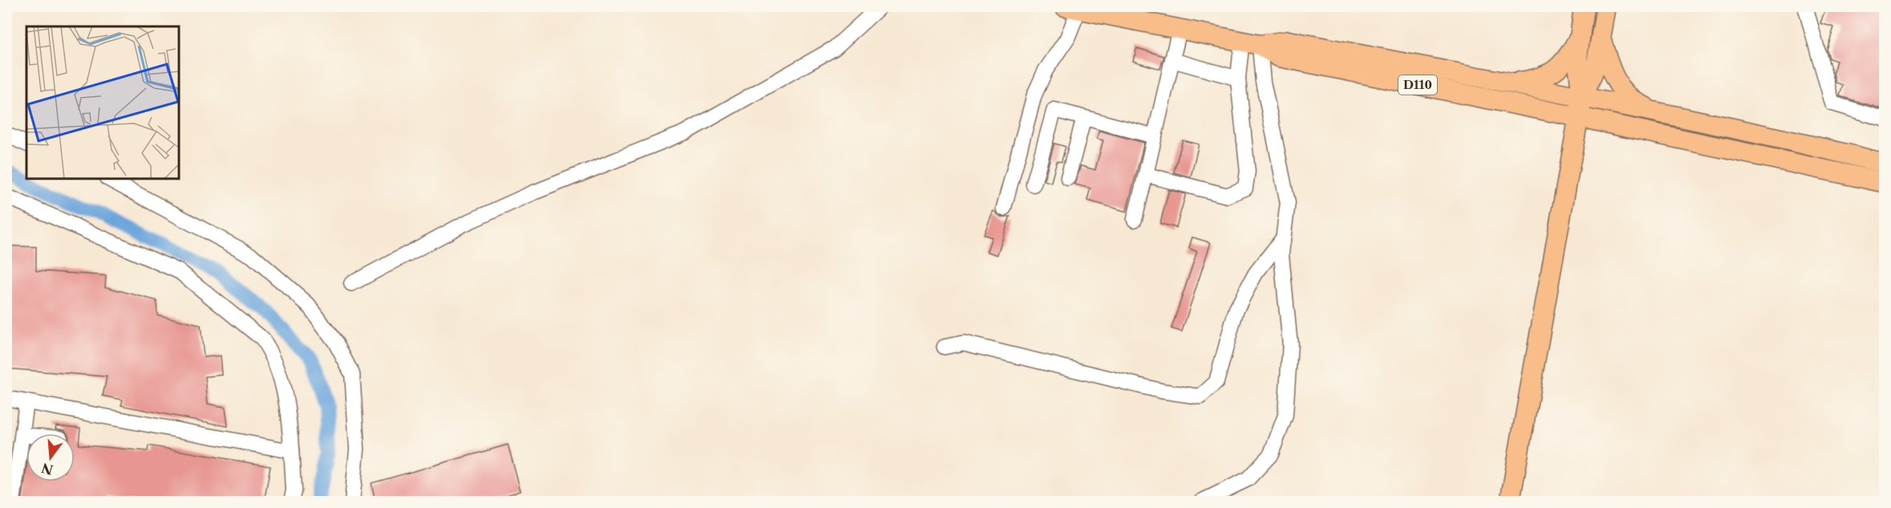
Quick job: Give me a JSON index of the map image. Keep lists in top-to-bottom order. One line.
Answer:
{"streets":{"main road":["D110"]},"north":"bottom"}
